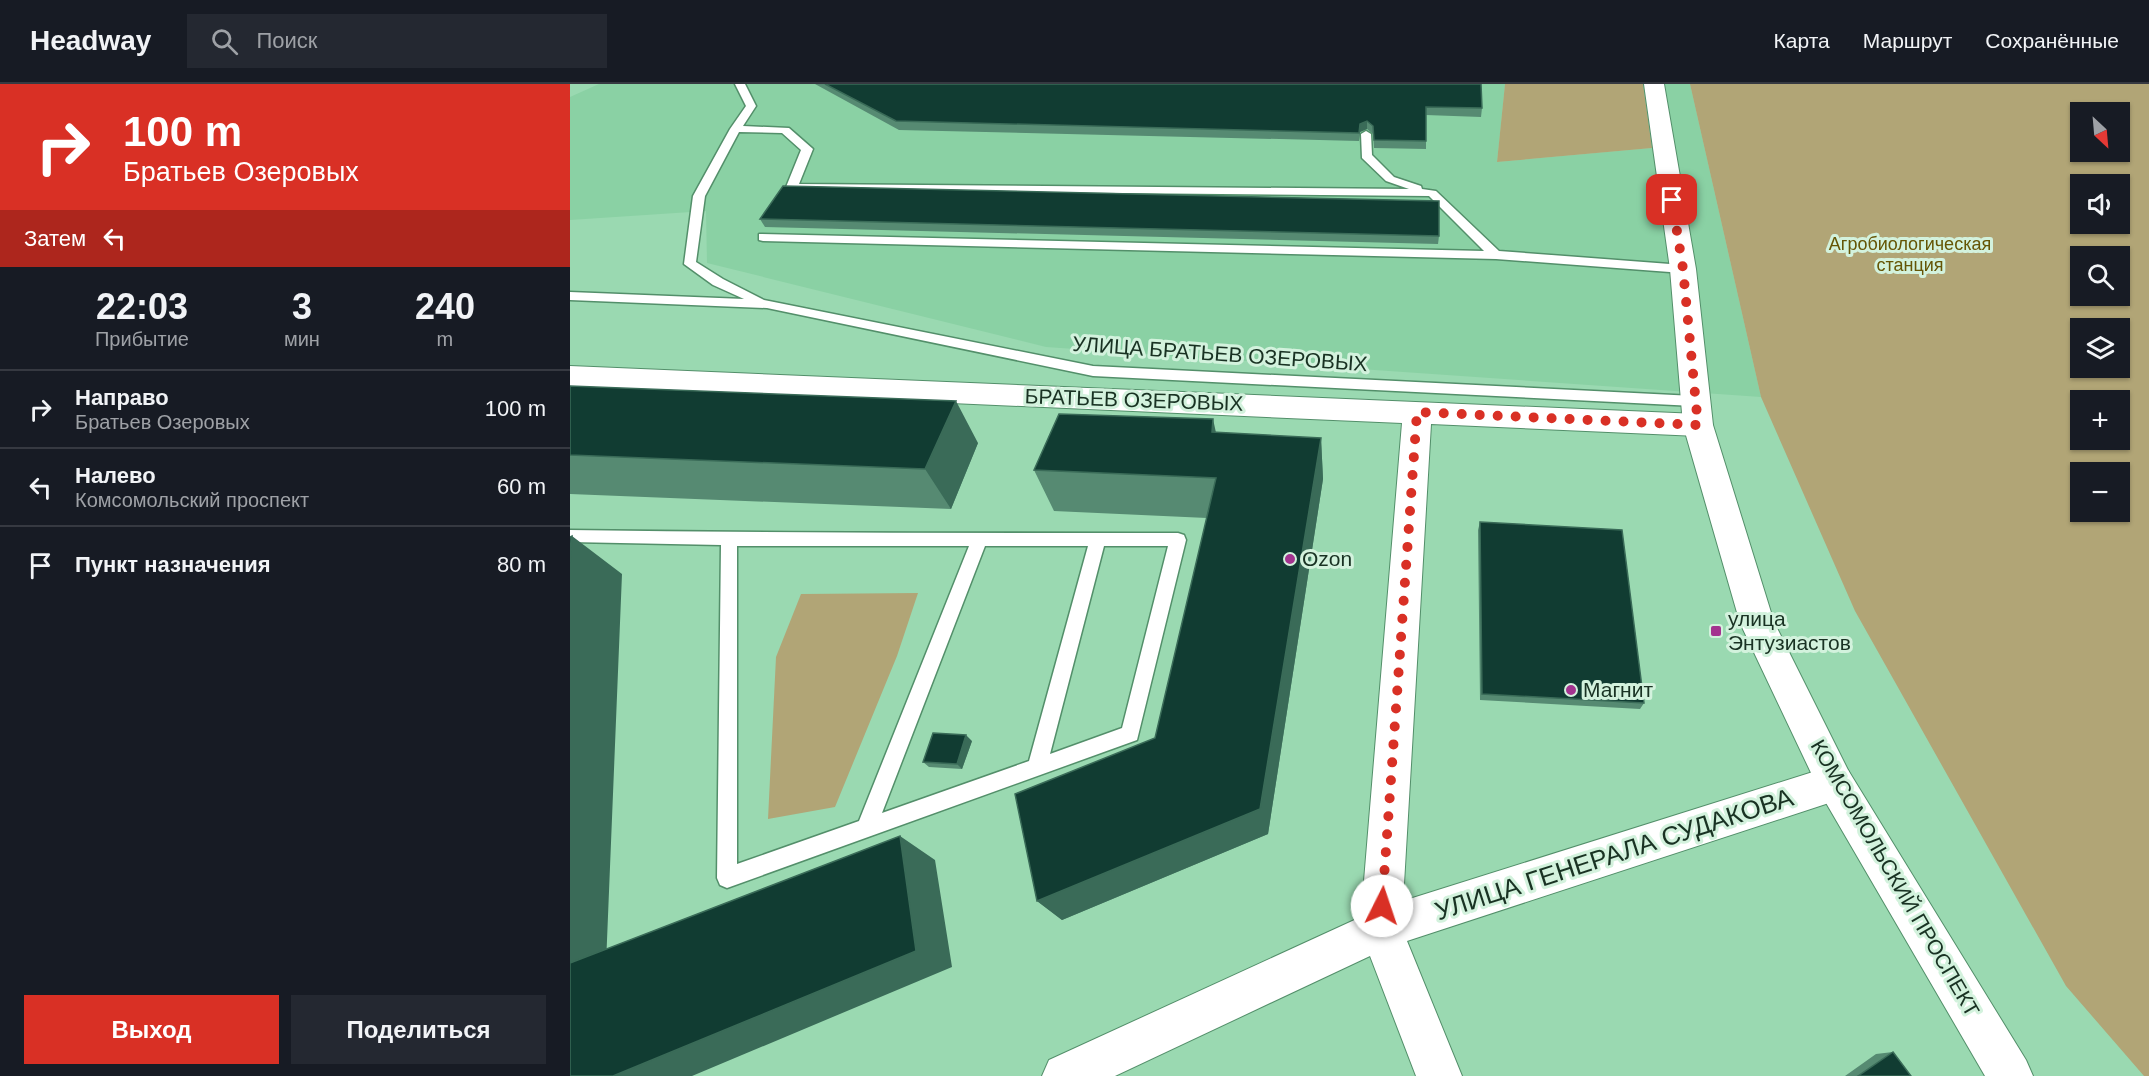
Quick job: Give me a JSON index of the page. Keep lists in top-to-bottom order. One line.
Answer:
{"streets":{"street":["БРАТЬЕВ ОЗЕРОВЫХ","УЛИЦА ГЕНЕРАЛА СУДАКОВА","КОМСОМОЛЬСКИЙ ПРОСПЕКТ"],"lane":["УЛИЦА БРАТЬЕВ ОЗЕРОВЫХ"]},"crossings":[["УЛИЦА БРАТЬЕВ ОЗЕРОВЫХ","БРАТЬЕВ ОЗЕРОВЫХ"],["УЛИЦА БРАТЬЕВ ОЗЕРОВЫХ","КОМСОМОЛЬСКИЙ ПРОСПЕКТ"],["БРАТЬЕВ ОЗЕРОВЫХ","КОМСОМОЛЬСКИЙ ПРОСПЕКТ"],["УЛИЦА ГЕНЕРАЛА СУДАКОВА","КОМСОМОЛЬСКИЙ ПРОСПЕКТ"]],"parks":["Агробиологическая станция"],"places":{"other":["Ozon","Магнит"],"transit":["улица Энтузиастов"]},"north":"bottom right","page":{"header":"Headway","search":"Поиск","nav":["Карта","Маршрут","Сохранённые"],"turn":["100 m","Братьев Озеровых"],"map_buttons":["+","−"],"then":"Затем","eta":["22:03","Прибытие","3","мин","240","m"],"list":[{"name":"Направо","note":"Братьев Озеровых","value":"100 m"},{"name":"Налево","note":"Комсомольский проспект","value":"60 m"},{"name":"Пункт назначения","value":"80 m"}],"buttons":["Выход","Поделиться"]}}
